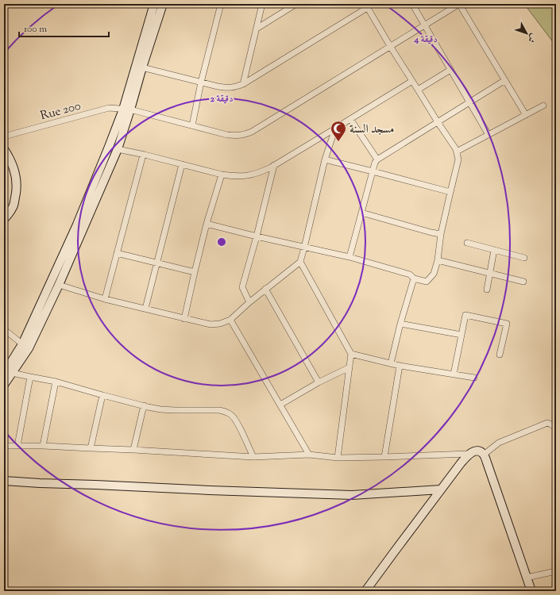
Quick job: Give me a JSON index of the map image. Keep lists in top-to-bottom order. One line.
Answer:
{"streets":{"street":["Rue 200"]},"places":{"mosque":["مسجد السنة"]},"scale_bar":"100 m","north":"bottom right","rings":["4 دقيقة","2 دقيقة"]}
